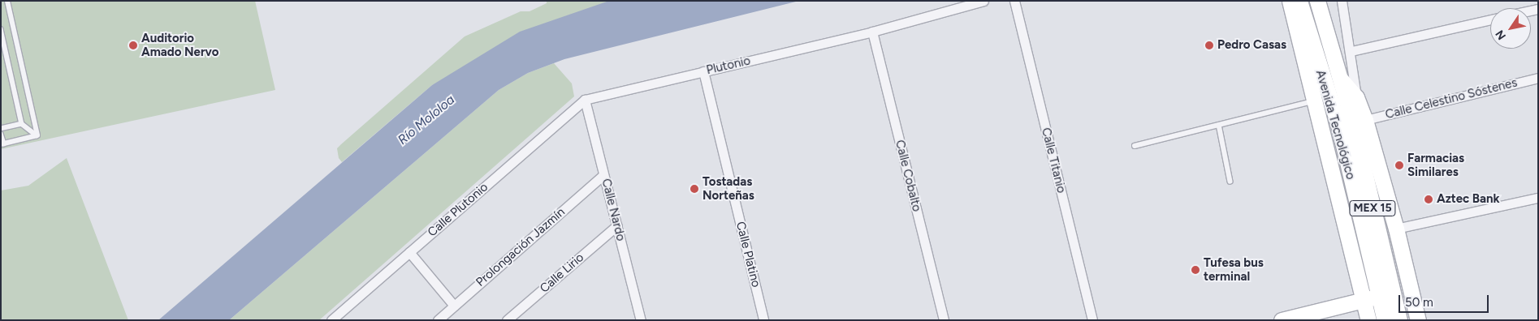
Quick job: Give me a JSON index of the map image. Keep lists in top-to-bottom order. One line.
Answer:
{"streets":{"main road":["Avenida Tecnológico","MEX 15"],"street":["Plutonio","Calle Celestino Sóstenes","Calle Titanio","Calle Cobalto","Calle Plutonio","Calle Nardo","Prolongación Jazmín","Calle Platino","Calle Lirio"]},"crossings":[["Plutonio","Calle Cobalto"],["Plutonio","Calle Plutonio"],["Plutonio","Calle Nardo"],["Plutonio","Calle Platino"],["Calle Celestino Sóstenes","Avenida Tecnológico"],["Calle Plutonio","Calle Nardo"],["Calle Nardo","Prolongación Jazmín"],["Calle Nardo","Calle Lirio"]],"water":["Río Mololoa"],"places":["Auditorio Amado Nervo","Pedro Casas","Farmacias Similares","Tostadas Norteñas","Aztec Bank","Tufesa bus terminal"],"scale_bar":"50 m","north":"bottom left"}
